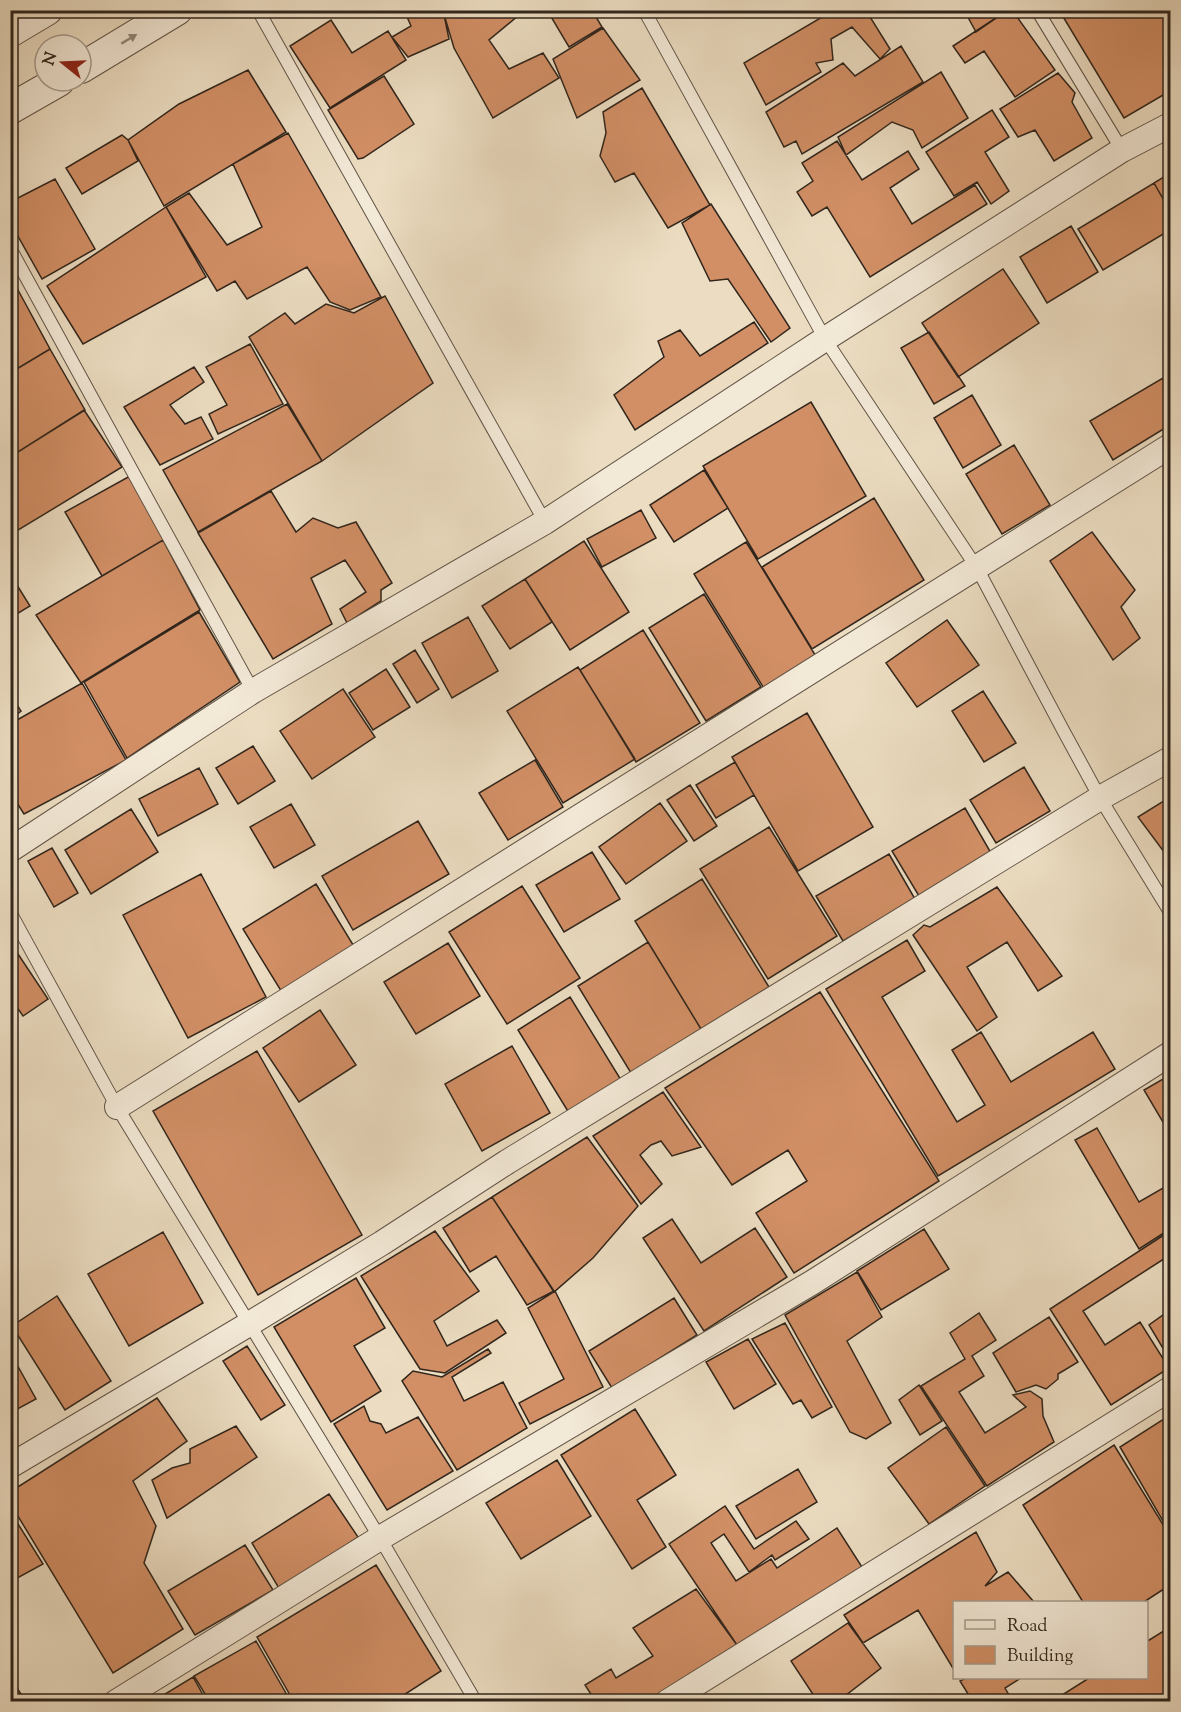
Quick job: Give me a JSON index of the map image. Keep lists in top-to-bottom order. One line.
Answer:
{"legend":["Road","Building"],"north":"left"}
